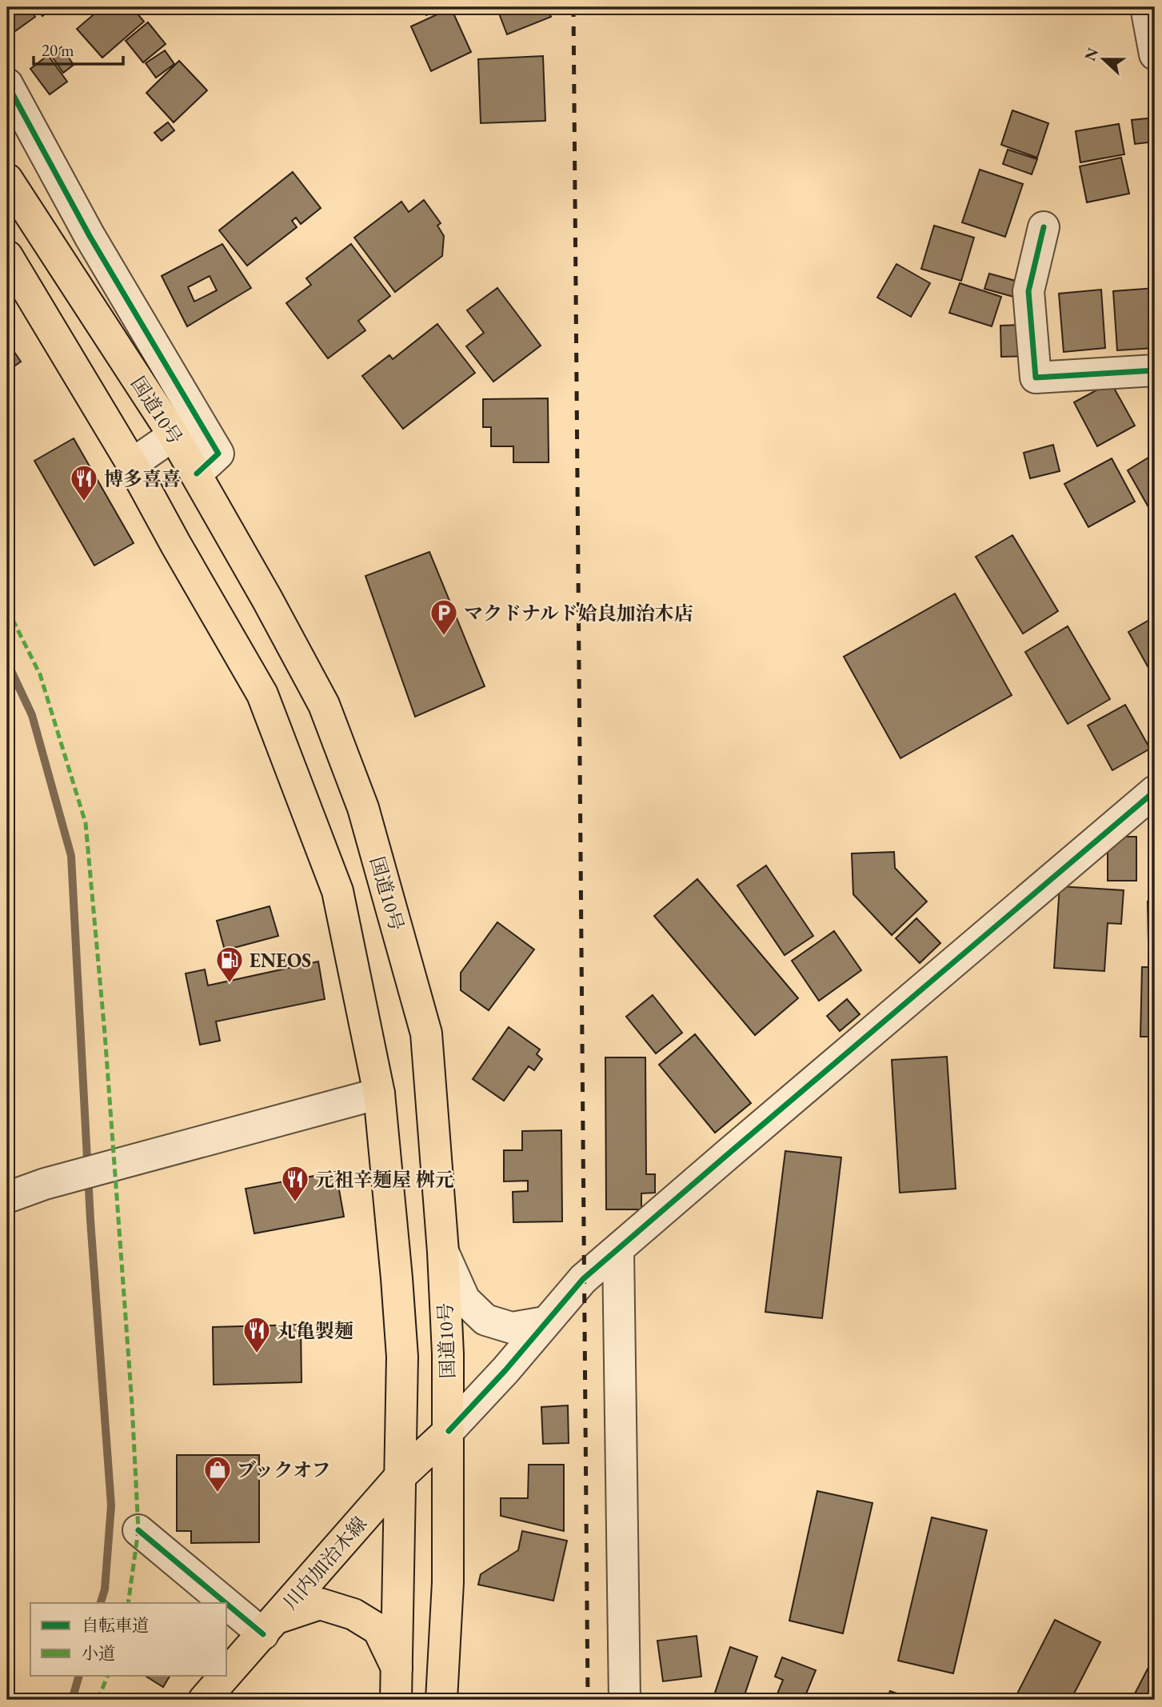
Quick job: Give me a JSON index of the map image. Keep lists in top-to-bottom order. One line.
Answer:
{"streets":{"main road":["国道10号","川内加治木線"]},"crossings":[["国道10号","川内加治木線"]],"places":{"restaurant":["博多喜喜","元祖辛麺屋 桝元","丸亀製麺"],"parking":["マクドナルド姶良加治木店"],"fuel station":["ENEOS"],"shop":["ブックオフ"]},"legend":["自転車道","小道"],"scale_bar":"20 m","north":"left"}
